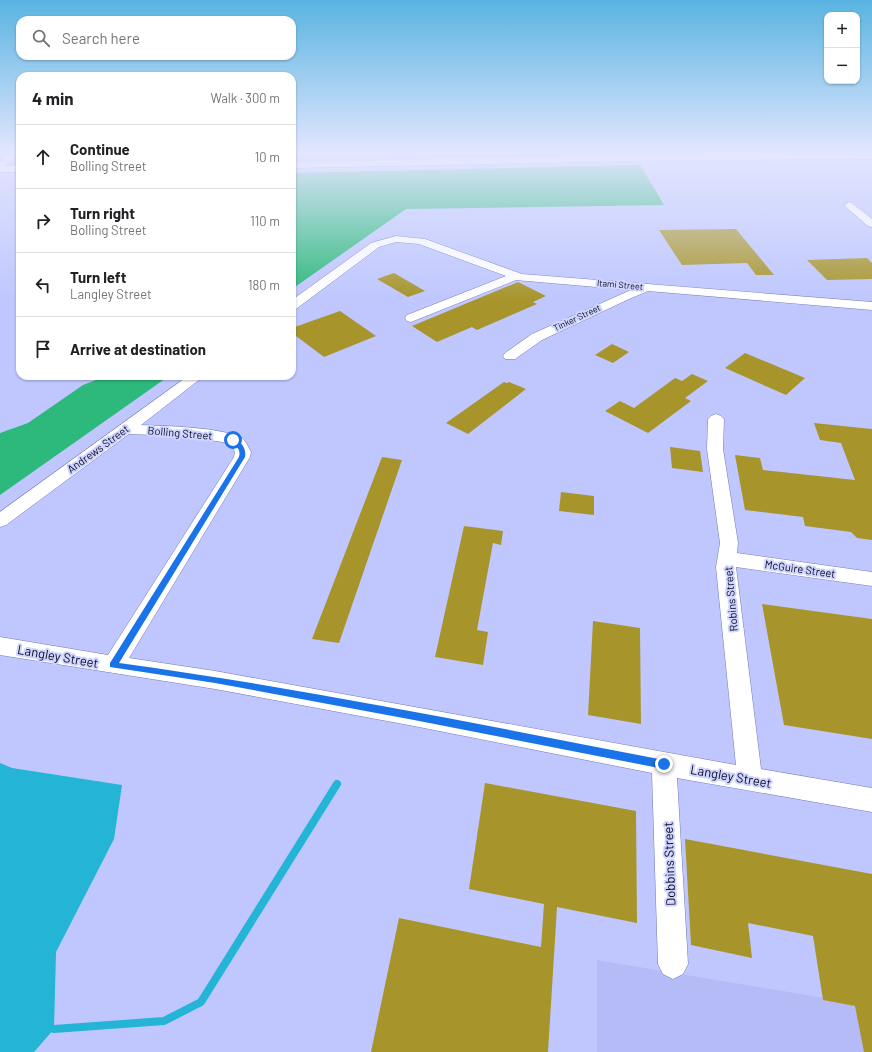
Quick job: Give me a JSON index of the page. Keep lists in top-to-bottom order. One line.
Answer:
{"streets":{"street":["Itami Street","Tinker Street","Bolling Street","Andrews Street","McGuire Street","Robins Street","Langley Street","Dobbins Street"]},"crossings":[["Itami Street","Tinker Street"],["Bolling Street","Andrews Street"],["Bolling Street","Langley Street"],["McGuire Street","Robins Street"],["Robins Street","Langley Street"],["Langley Street","Dobbins Street"]],"page":{"map_buttons":["+","−"],"search":"Search here","heading":["4 min","Walk · 300 m"],"list":[["Continue","Bolling Street","10 m"],["Turn right","Bolling Street","110 m"],["Turn left","Langley Street","180 m"],"Arrive at destination"]}}
